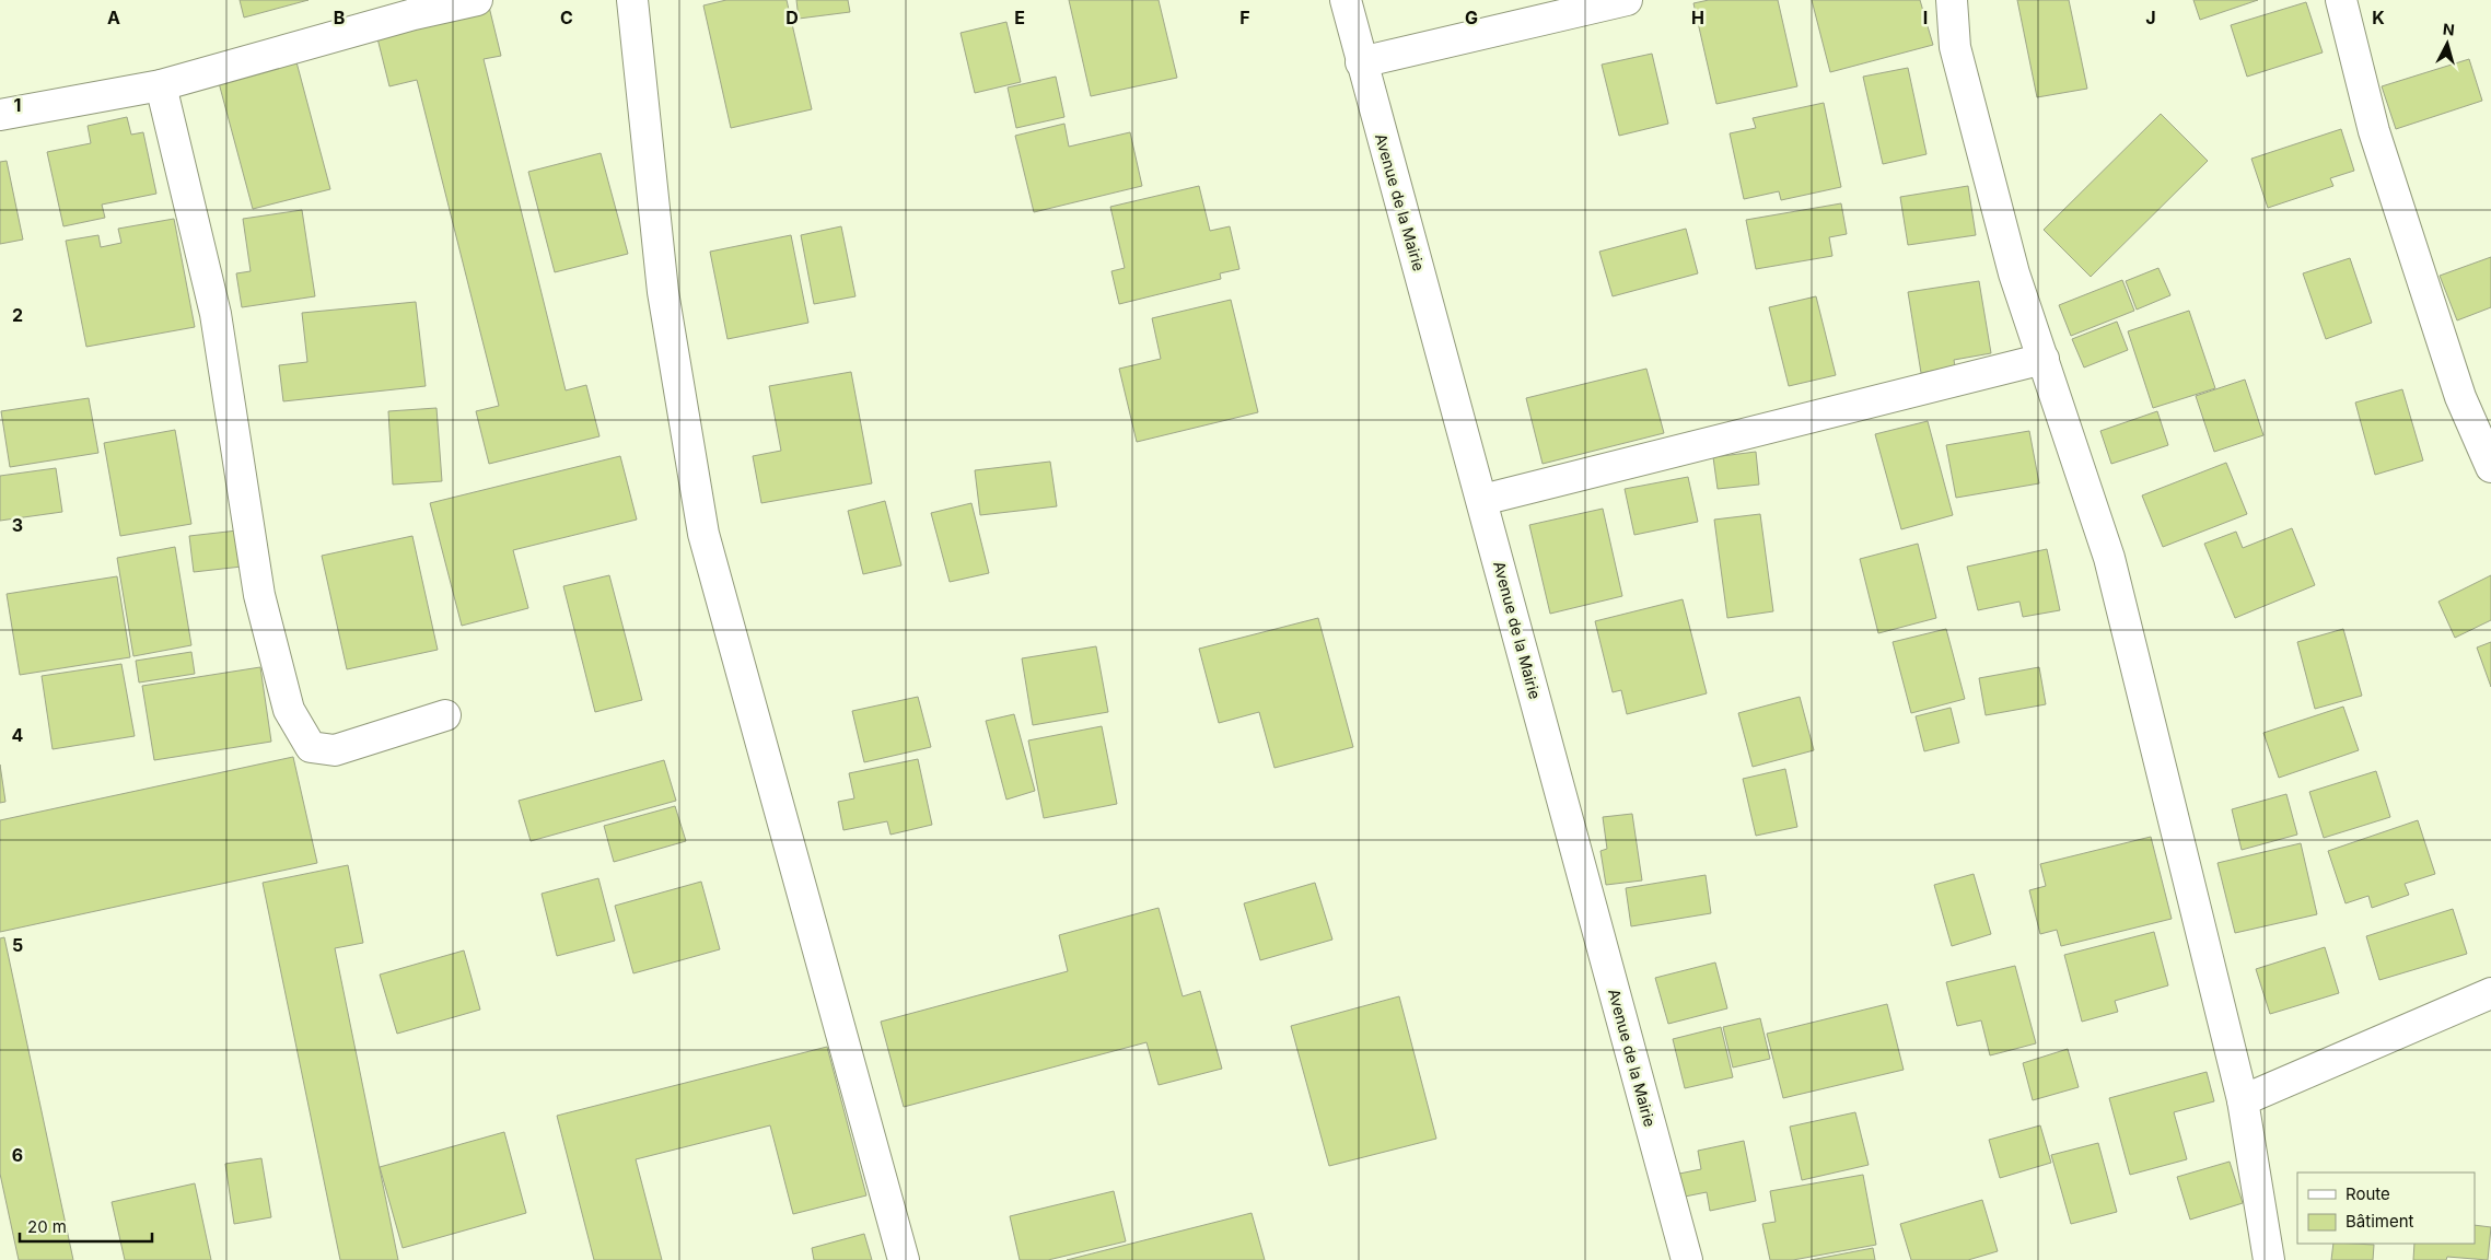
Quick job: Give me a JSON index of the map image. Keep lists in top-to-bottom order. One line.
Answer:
{"streets":{"street":["Avenue de la Mairie"]},"legend":["Route","Bâtiment"],"scale_bar":"20 m","north":"top","grid":{"columns":["A","B","C","D","E","F","G","H","I","J","K"],"rows":["1","2","3","4","5","6"]}}
